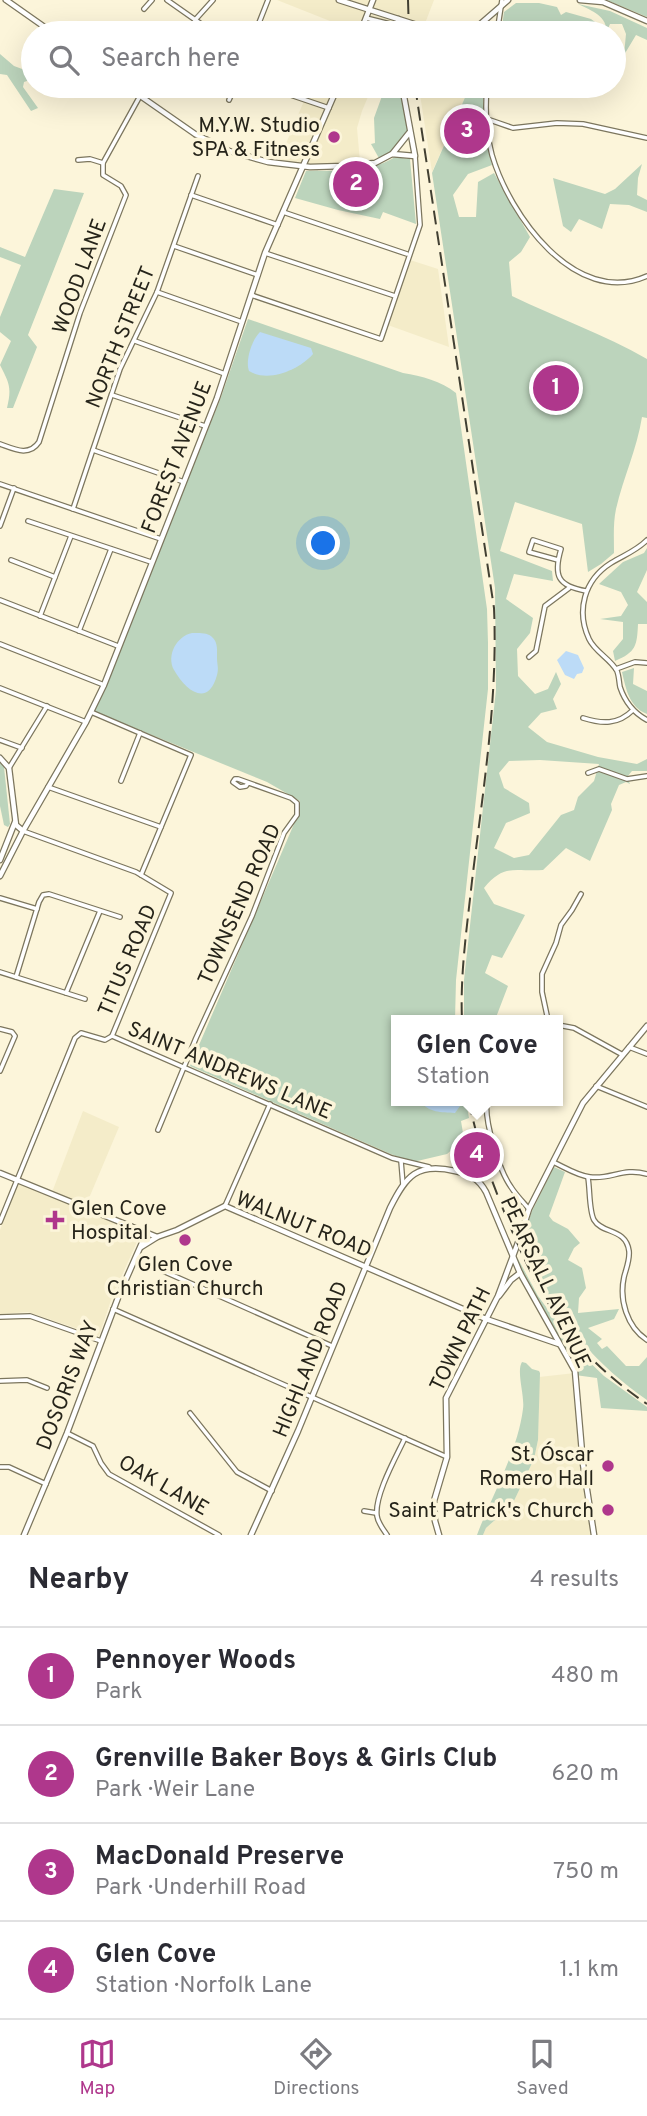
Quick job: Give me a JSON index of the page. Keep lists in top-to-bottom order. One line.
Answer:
{"streets":{"street":["WOOD LANE","NORTH STREET","FOREST AVENUE","TOWNSEND ROAD","TITUS ROAD","SAINT ANDREWS LANE","WALNUT ROAD","PEARSALL AVENUE","TOWN PATH","HIGHLAND ROAD","DOSORIS WAY","OAK LANE"]},"crossings":[["TOWNSEND ROAD","SAINT ANDREWS LANE"],["TITUS ROAD","SAINT ANDREWS LANE"],["SAINT ANDREWS LANE","PEARSALL AVENUE"],["SAINT ANDREWS LANE","HIGHLAND ROAD"],["WALNUT ROAD","PEARSALL AVENUE"],["WALNUT ROAD","TOWN PATH"],["WALNUT ROAD","HIGHLAND ROAD"],["PEARSALL AVENUE","TOWN PATH"],["PEARSALL AVENUE","HIGHLAND ROAD"],["DOSORIS WAY","OAK LANE"]],"places":{"other":["M.Y.W. Studio SPA & Fitness","Glen Cove Christian Church","St. Óscar Romero Hall","Saint Patrick's Church"],"health":["Glen Cove Hospital"]},"page":{"search":"Search here","pins":["3","2","1","4"],"popup":["Glen Cove","Station"],"heading":["Nearby","4 results"],"list":[{"mark":"1","name":"Pennoyer Woods","note":"Park","value":"480 m"},{"mark":"2","name":"Grenville Baker Boys & Girls Club","note":"Park · Weir Lane","value":"620 m"},{"mark":"3","name":"MacDonald Preserve","note":"Park · Underhill Road","value":"750 m"},{"mark":"4","name":"Glen Cove","note":"Station · Norfolk Lane","value":"1.1 km"}],"nav":["Map","Directions","Saved"]}}
